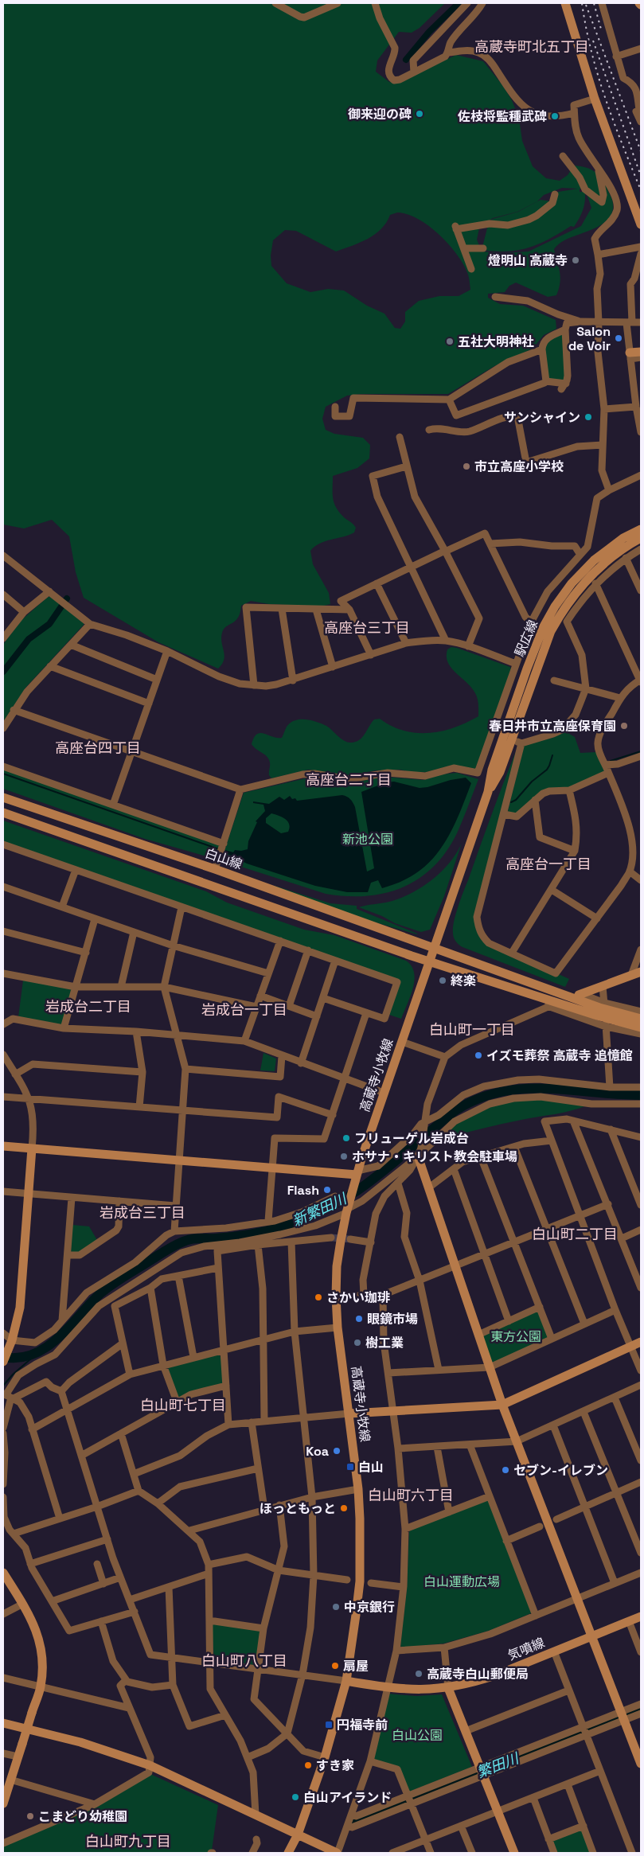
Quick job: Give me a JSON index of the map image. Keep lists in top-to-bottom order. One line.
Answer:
{"streets":{"street":["駅広線","白山線","高蔵寺小牧線","気噴線"]},"crossings":[["駅広線","白山線"],["駅広線","高蔵寺小牧線"],["白山線","高蔵寺小牧線"],["高蔵寺小牧線","気噴線"]],"districts":["高蔵寺町北五丁目","高座台三丁目","高座台四丁目","高座台二丁目","高座台一丁目","岩成台二丁目","岩成台一丁目","白山町一丁目","岩成台三丁目","白山町二丁目","白山町七丁目","白山町六丁目","白山町八丁目","白山町九丁目"],"water":["新繁田川","繁田川"],"parks":["新池公園","東方公園","白山運動広場","白山公園"],"places":{"other":["御来迎の碑","佐枝将監種武碑","燈明山 高蔵寺","Salon de Voir","五社大明神社","サンシャイン","市立高座小学校","春日井市立高座保育園","終楽","イズモ葬祭 高蔵寺 追憶館","フリューゲル岩成台","ホサナ・キリスト教会駐車場","Flash","さかい珈琲","眼鏡市場","樹工業","Koa","セブン-イレブン","ほっともっと","中京銀行","扇屋","高蔵寺白山郵便局","すき家","白山アイランド","こまどり幼稚園"],"transit":["白山","円福寺前"]}}
